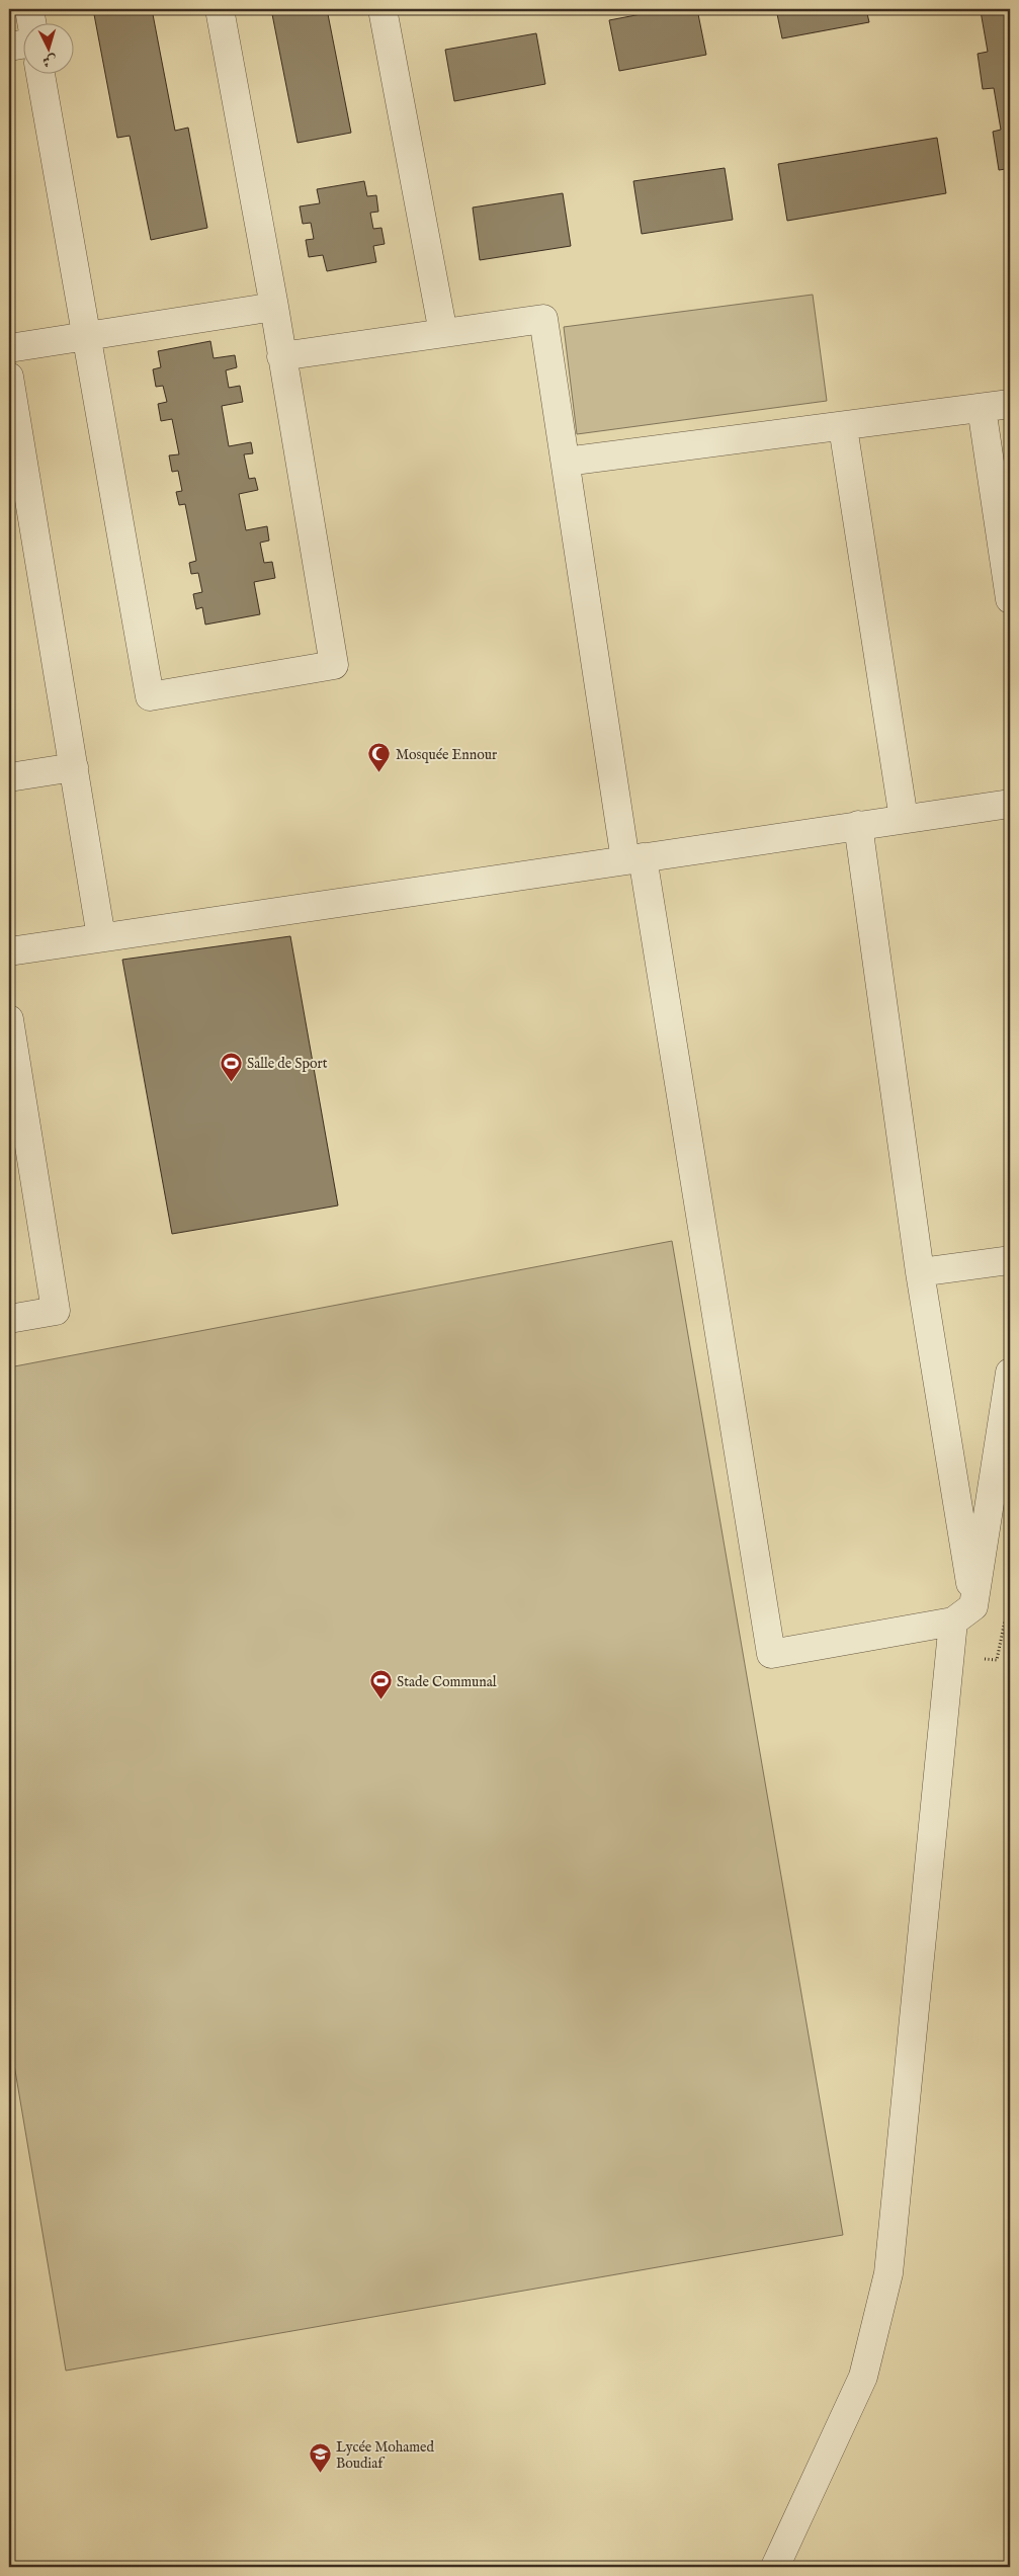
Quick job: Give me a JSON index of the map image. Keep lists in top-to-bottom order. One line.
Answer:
{"places":{"mosque":["Mosquée Ennour"],"sports":["Salle de Sport","Stade Communal"],"school or university":["Lycée Mohamed Boudiaf"]},"north":"bottom"}
